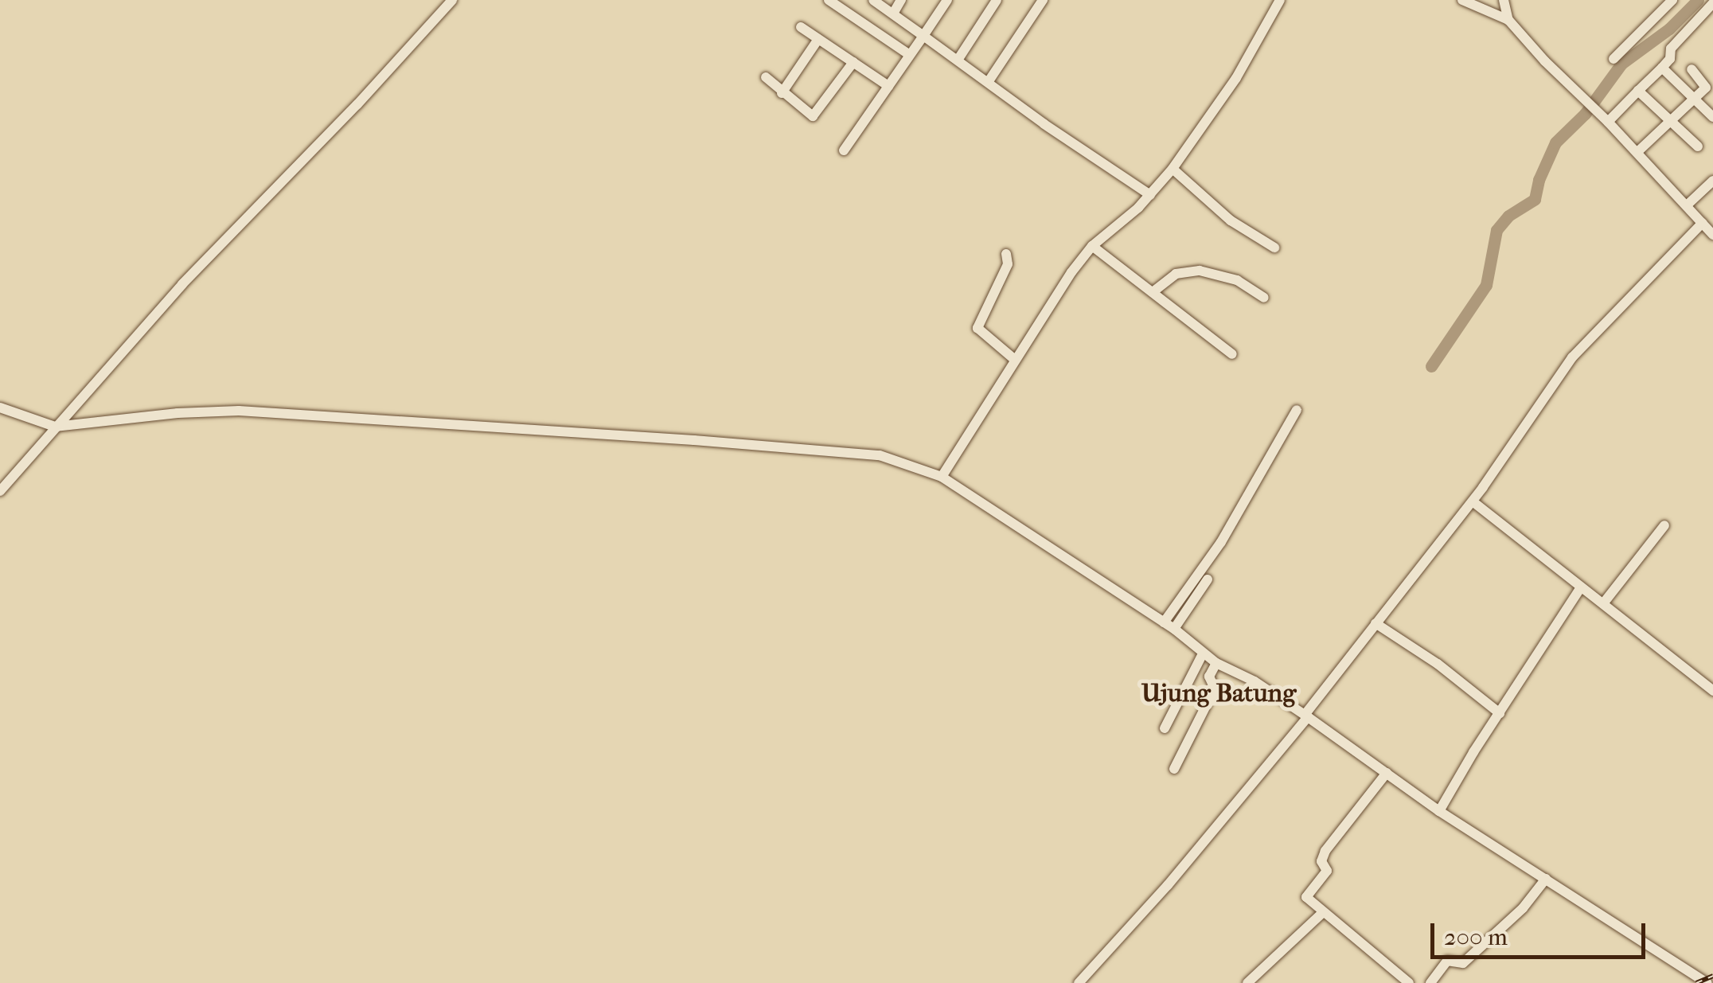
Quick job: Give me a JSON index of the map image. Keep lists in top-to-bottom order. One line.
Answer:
{"districts":["Ujung Batung"],"scale_bar":"200 m"}
